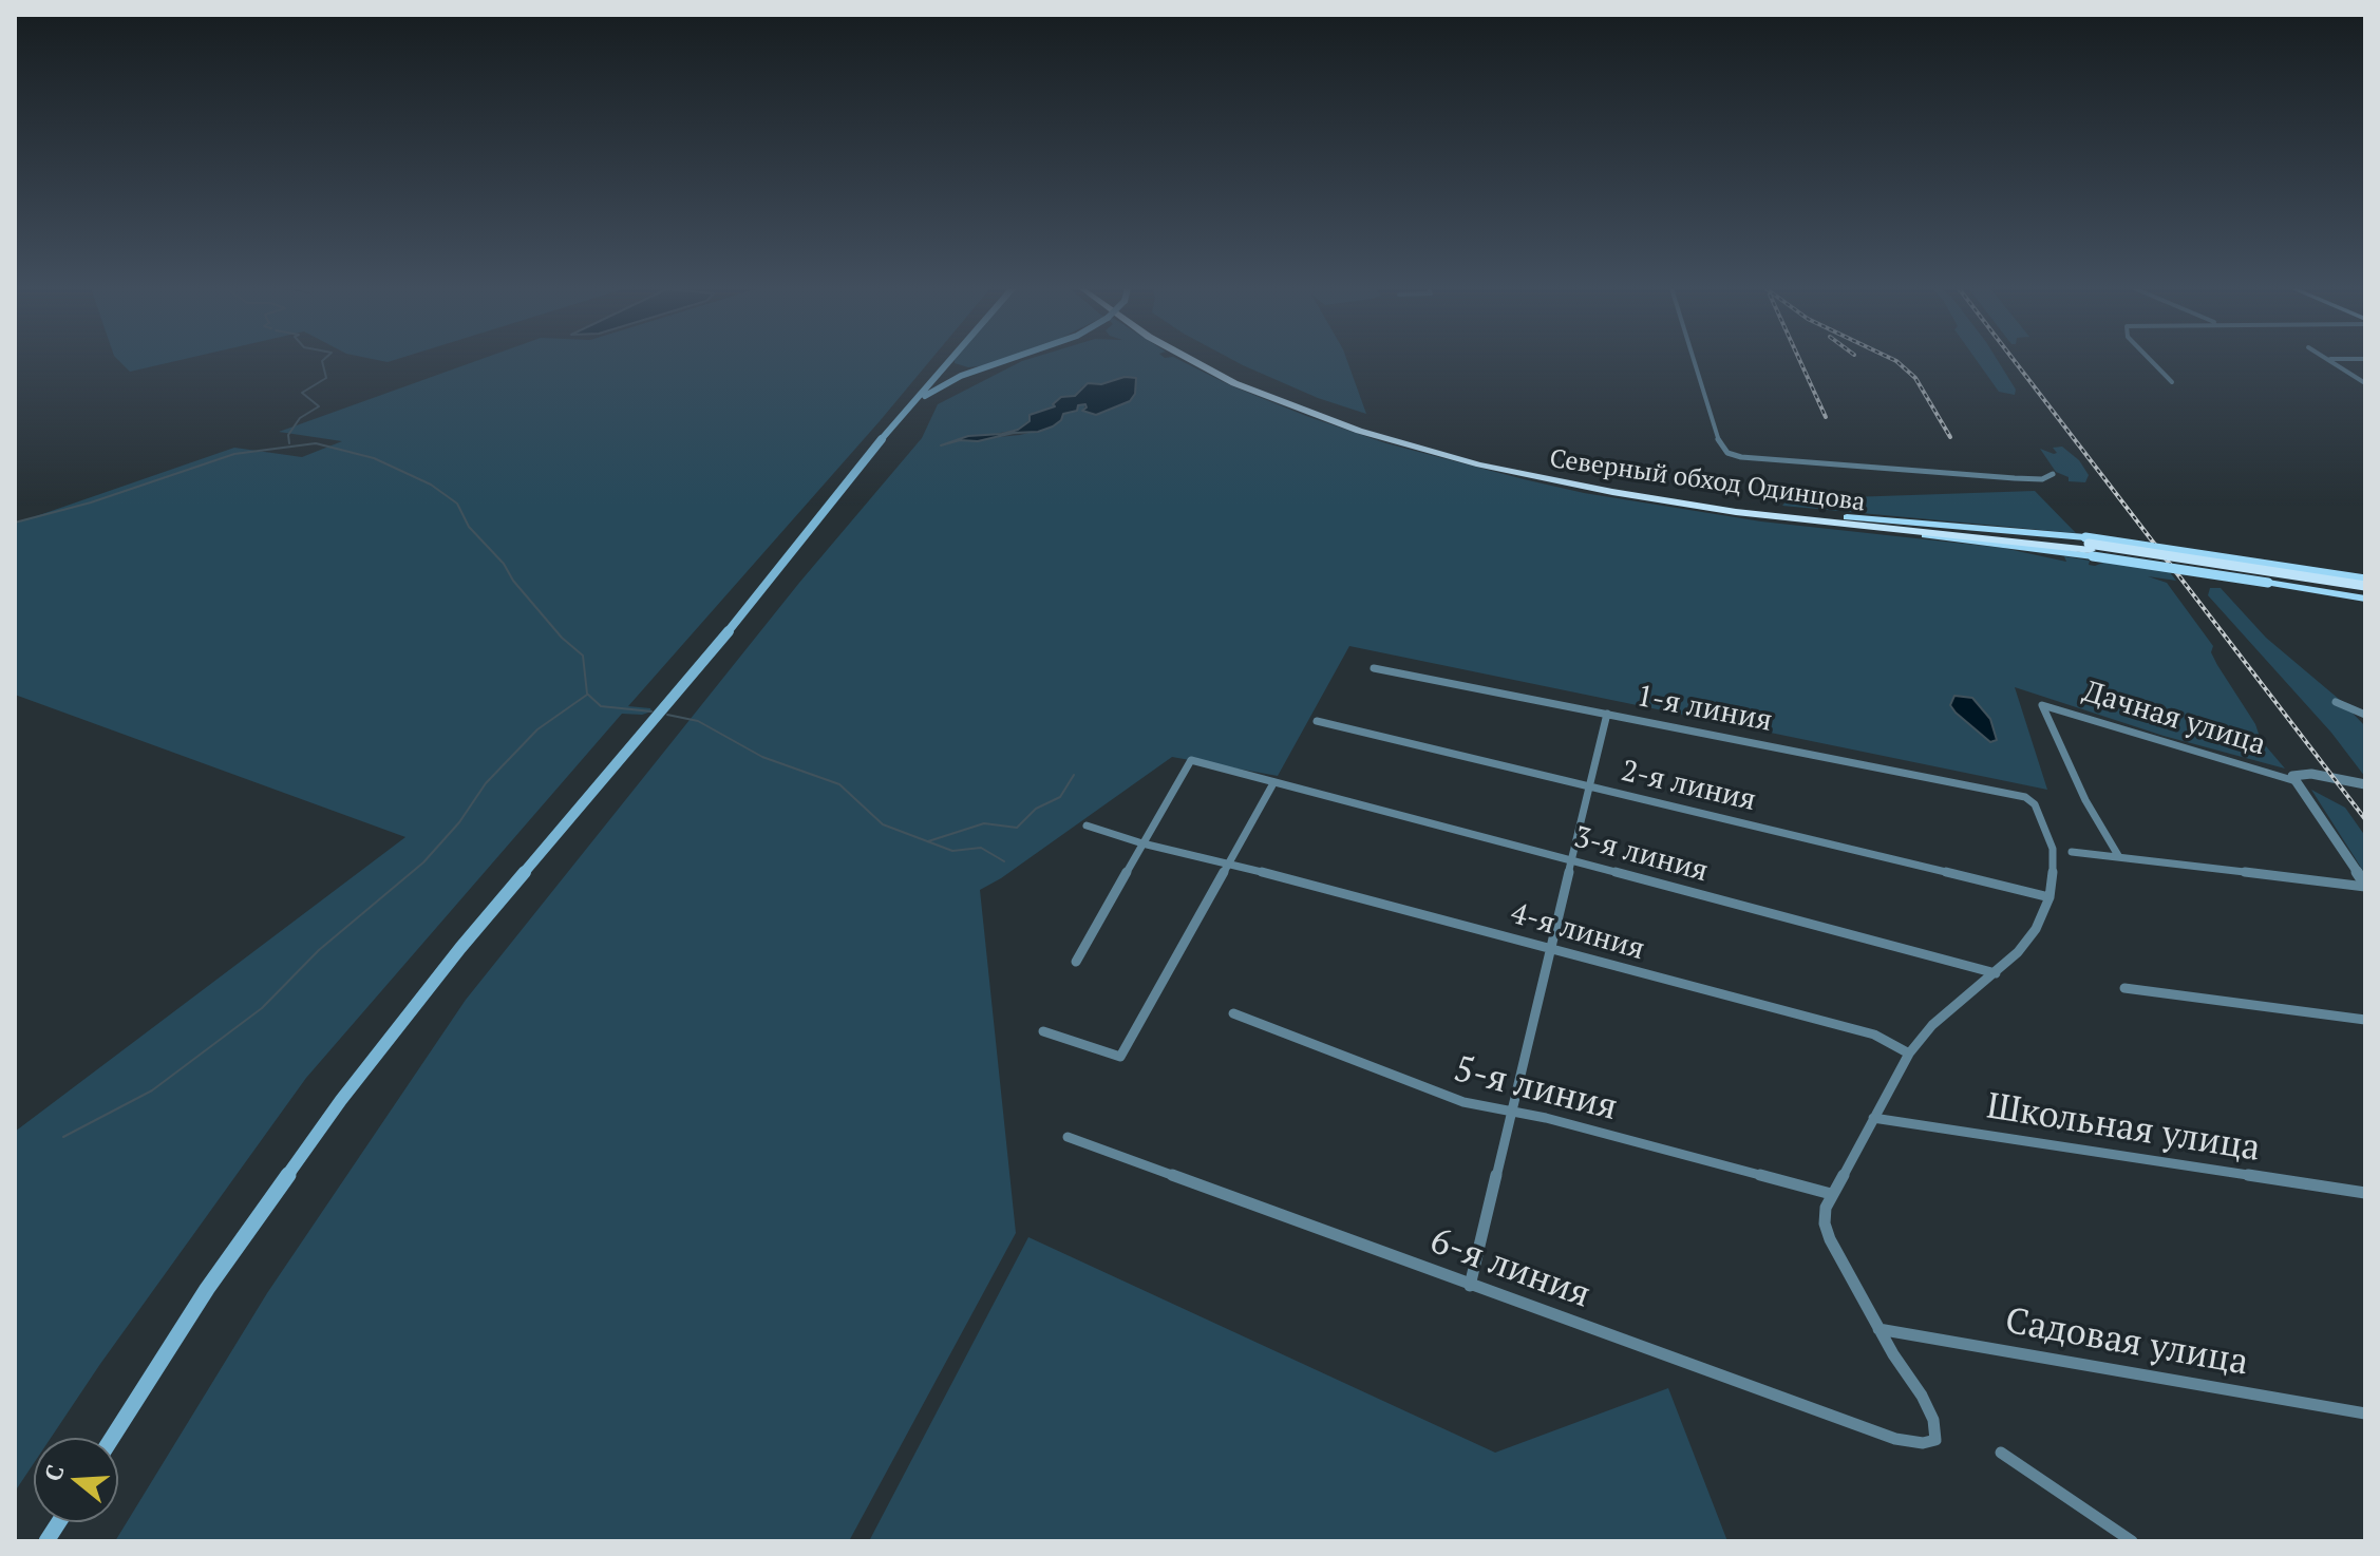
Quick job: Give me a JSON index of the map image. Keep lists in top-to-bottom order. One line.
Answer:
{"streets":{"highway":["Северный обход Одинцова"],"street":["1-я линия","Дачная улица","2-я линия","3-я линия","4-я линия","5-я линия","Школьная улица","6-я линия","Садовая улица"]},"crossings":[["1-я линия","2-я линия"],["3-я линия","4-я линия"],["6-я линия","Садовая улица"]],"north":"left"}
